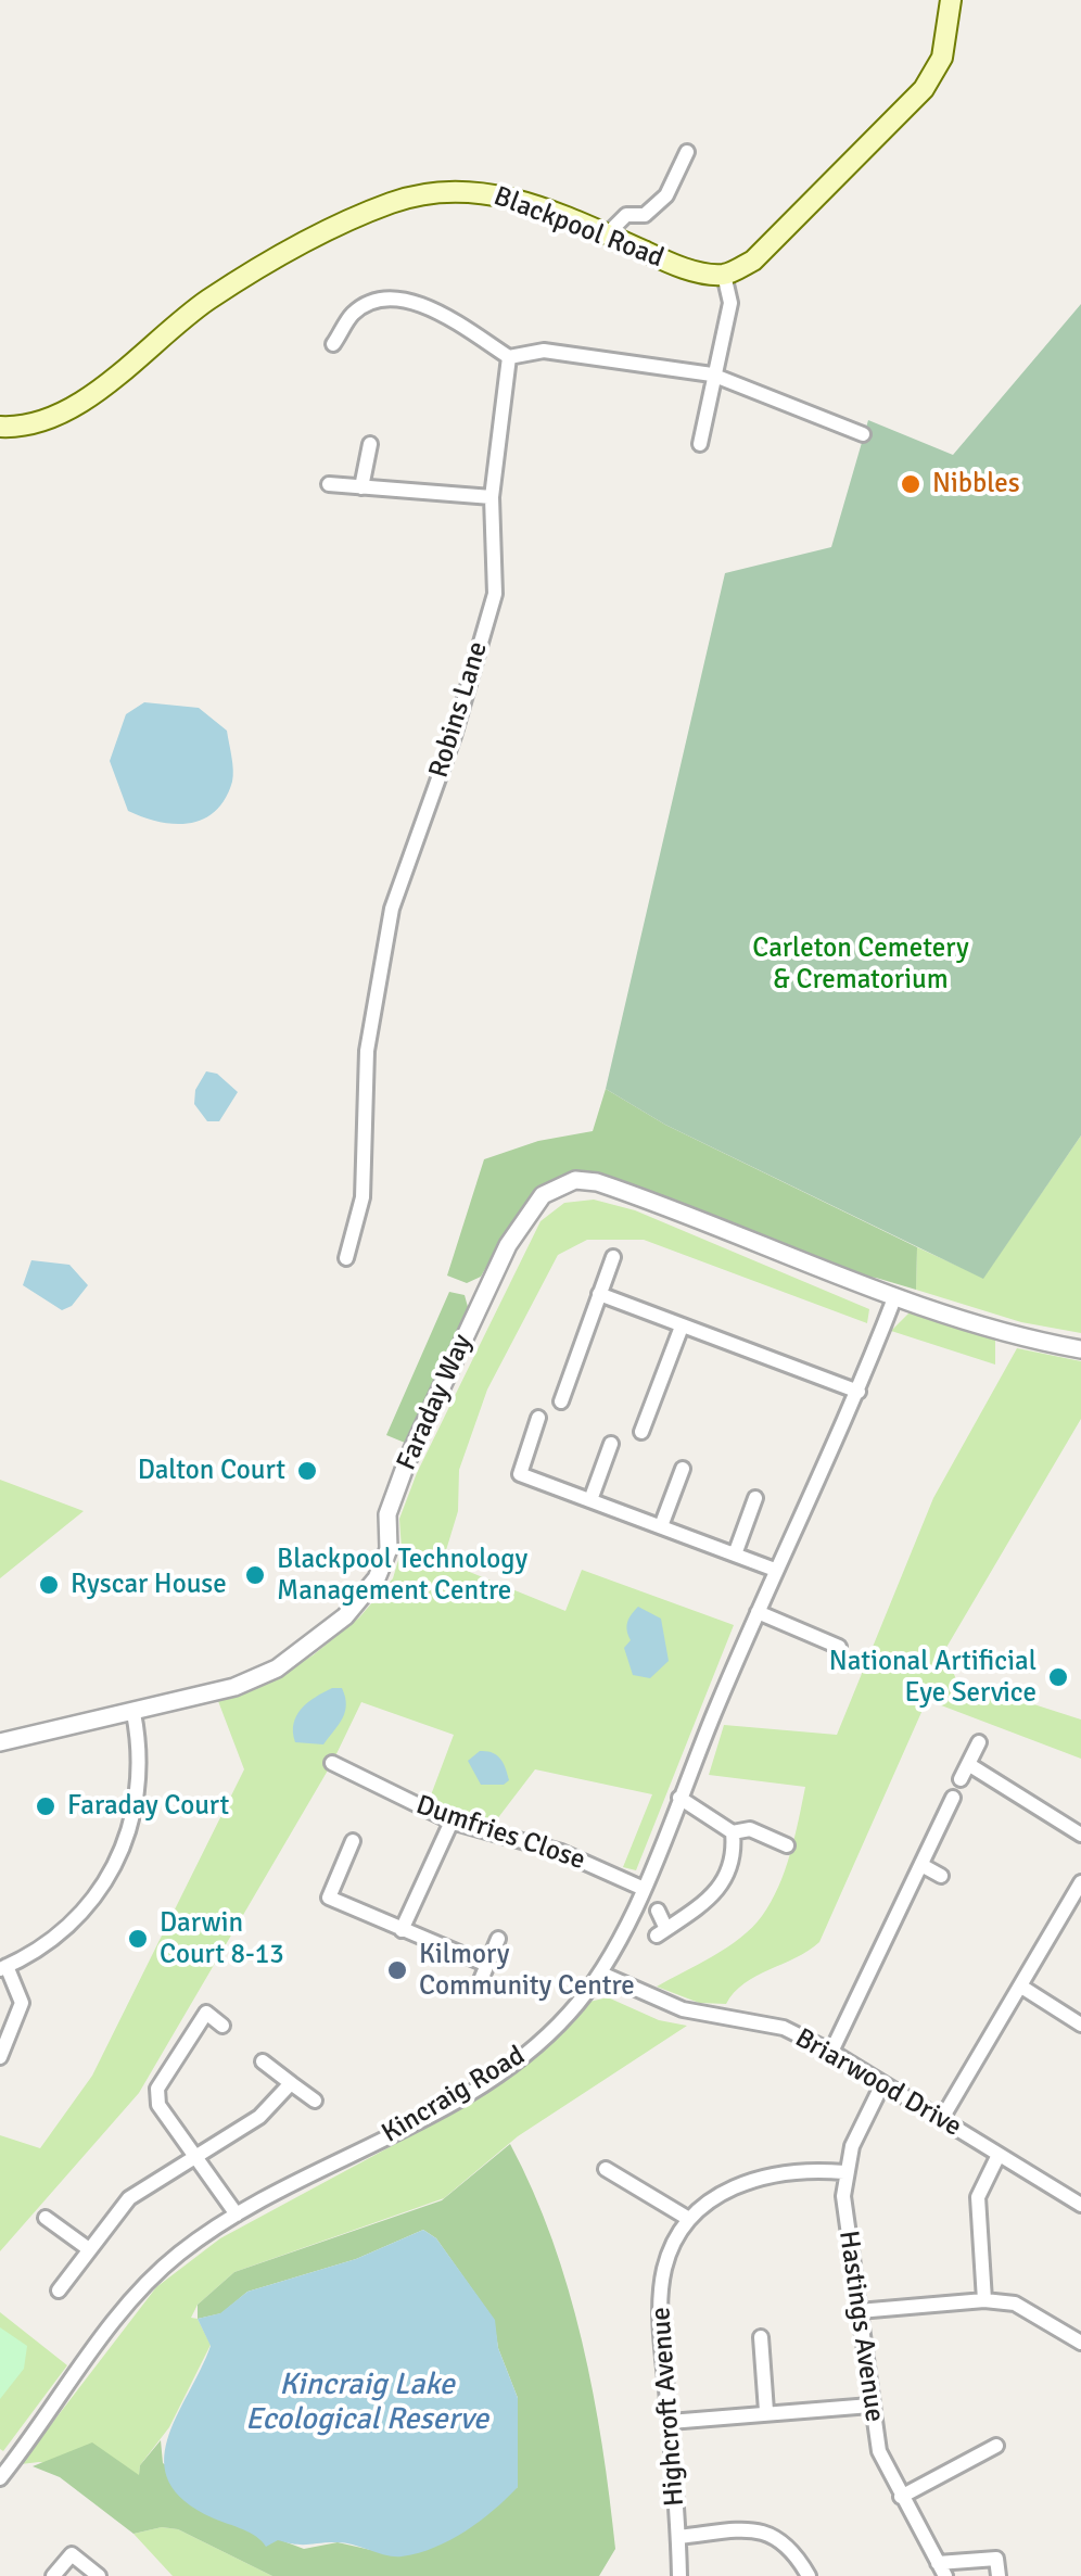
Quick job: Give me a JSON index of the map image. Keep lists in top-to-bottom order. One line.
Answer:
{"streets":{"main road":["Blackpool Road"],"street":["Robins Lane","Faraday Way","Dumfries Close","Briarwood Drive","Kincraig Road","Hastings Avenue","Highcroft Avenue"]},"crossings":[["Faraday Way","Kincraig Road"],["Dumfries Close","Kincraig Road"],["Briarwood Drive","Kincraig Road"],["Briarwood Drive","Hastings Avenue"]],"water":["Kincraig Lake Ecological Reserve"],"parks":["Carleton Cemetery & Crematorium"],"places":["Nibbles","Dalton Court","Blackpool Technology Management Centre","Ryscar House","National Artificial Eye Service","Faraday Court","Darwin Court 8-13","Kilmory Community Centre"]}
